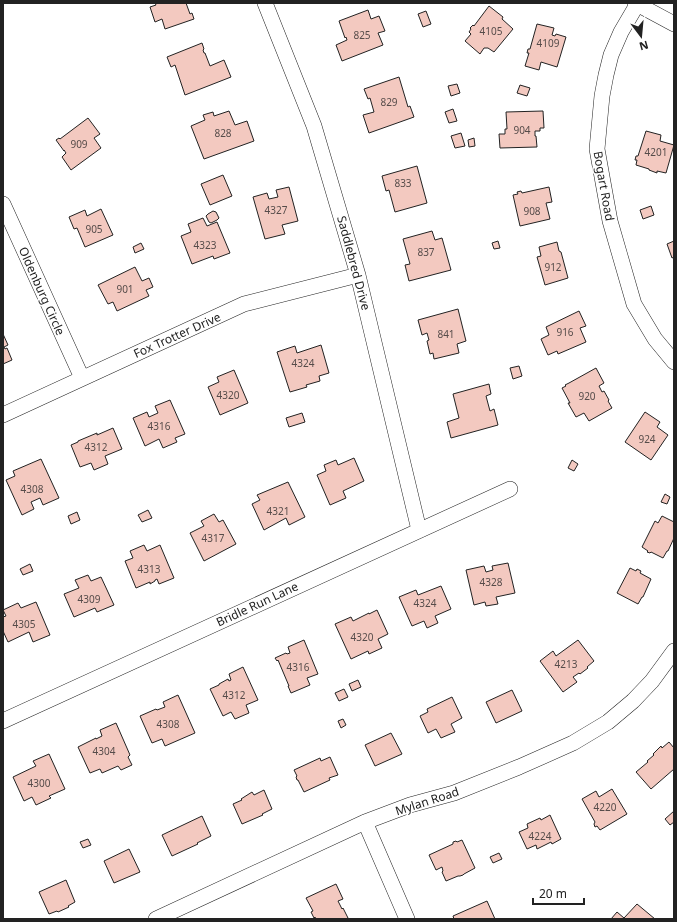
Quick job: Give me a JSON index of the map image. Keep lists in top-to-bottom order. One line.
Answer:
{"streets":{"street":["Bogart Road","Saddlebred Drive","Oldenburg Circle","Fox Trotter Drive","Bridle Run Lane","Mylan Road"]},"crossings":[["Saddlebred Drive","Fox Trotter Drive"],["Saddlebred Drive","Bridle Run Lane"],["Oldenburg Circle","Fox Trotter Drive"]],"house_numbers":["4105","825","4109","829","904","828","909","4201","833","4327","908","905","4323","837","912","901","916","841","4324","4320","920","4316","924","4312","4308","4321","4317","4313","4328","4309","4324","4305","4320","4213","4316","4312","4308","4304","4300","4220","4224"],"scale_bar":"20 m","north":"bottom"}
